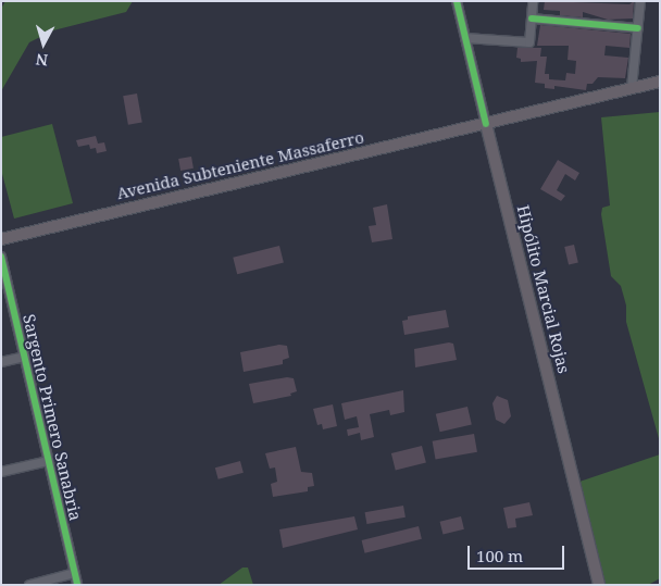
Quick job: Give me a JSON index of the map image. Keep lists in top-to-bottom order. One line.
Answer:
{"streets":{"main road":["Avenida Subteniente Massaferro","Hipólito Marcial Rojas"],"street":["Sargento Primero Sanabria"]},"crossings":[["Avenida Subteniente Massaferro","Hipólito Marcial Rojas"]],"scale_bar":"100 m","north":"bottom"}
